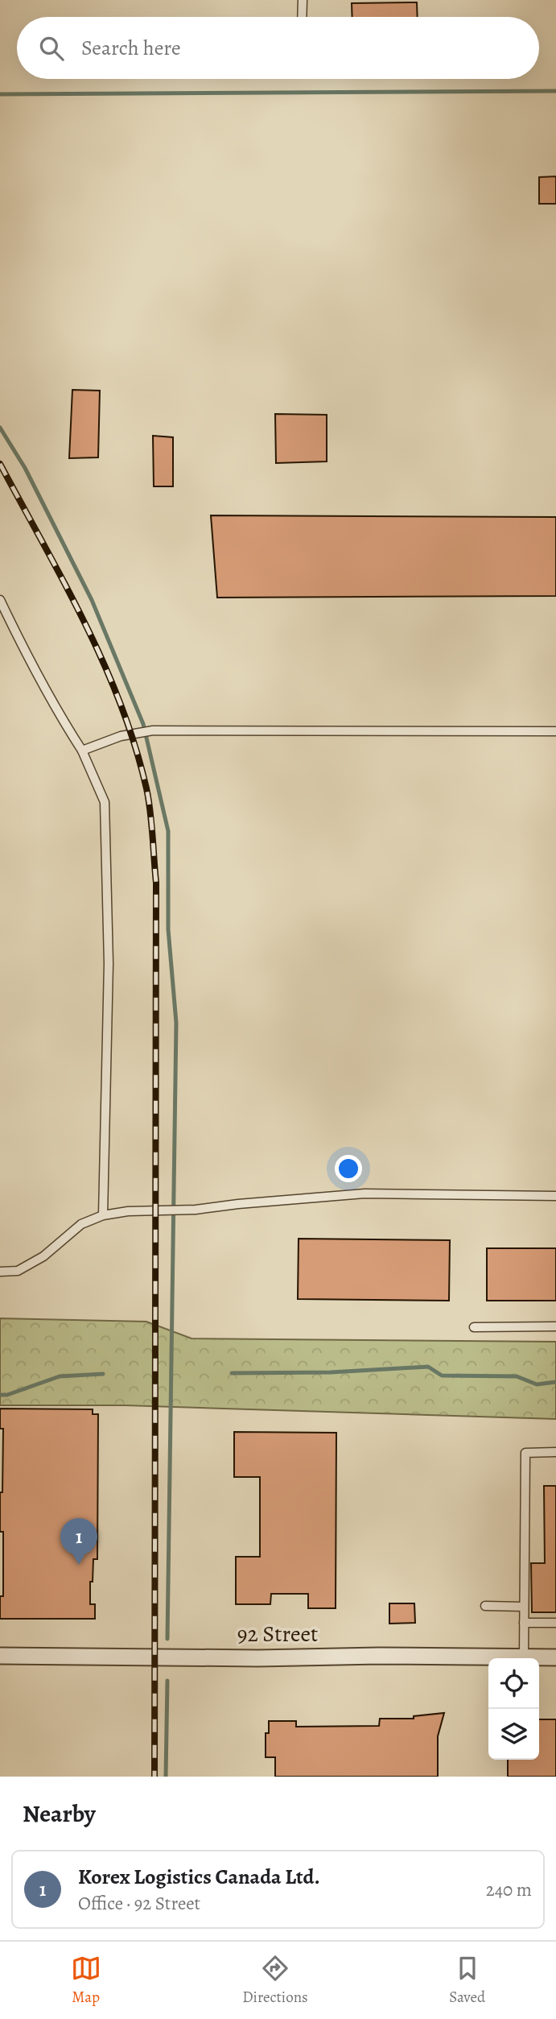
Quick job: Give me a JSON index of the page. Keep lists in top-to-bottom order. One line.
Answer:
{"streets":{"street":["92 Street"]},"page":{"search":"Search here","pins":"1","heading":"Nearby","list":[{"mark":"1","name":"Korex Logistics Canada Ltd.","note":"Office · 92 Street","value":"240 m"}],"nav":["Map","Directions","Saved"]}}
